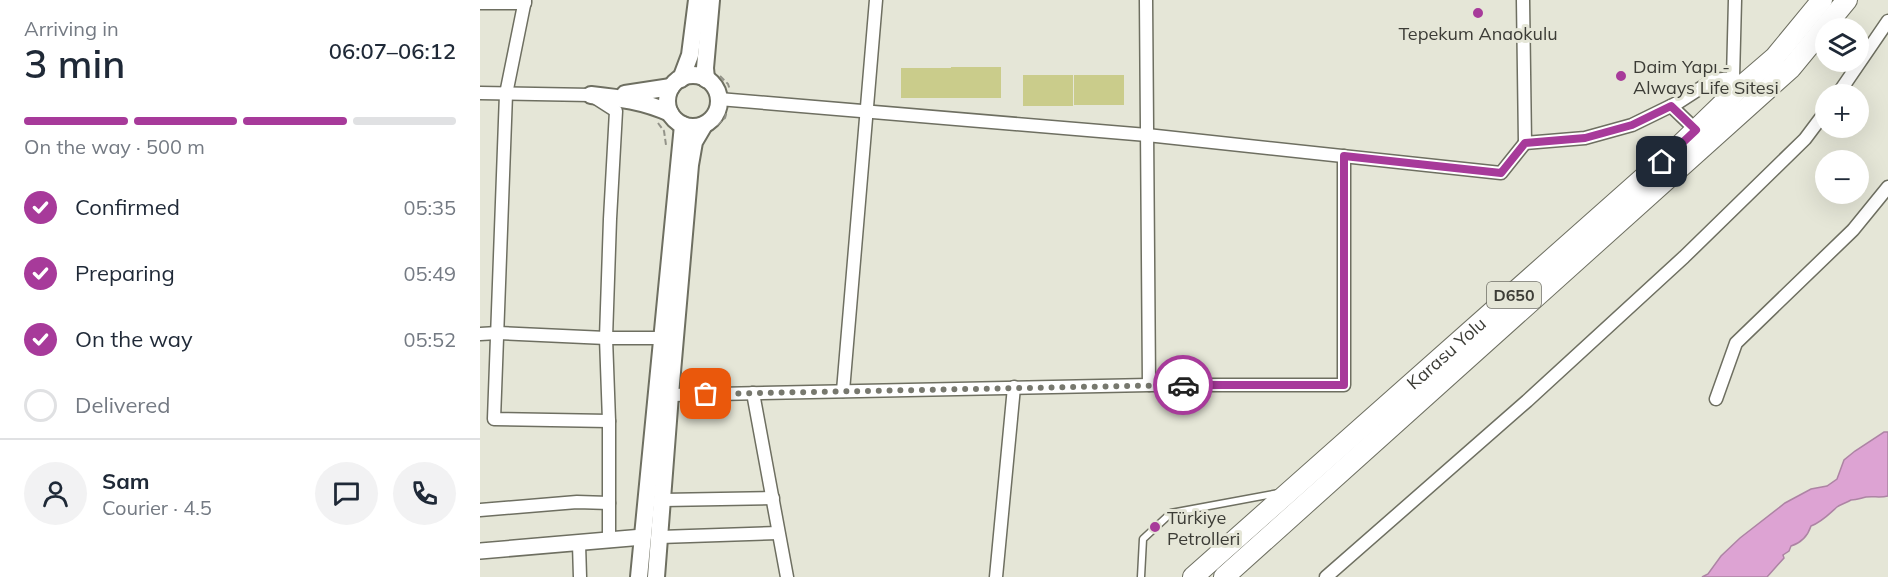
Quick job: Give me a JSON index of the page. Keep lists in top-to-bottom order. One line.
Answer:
{"streets":{"highway":["D650","Karasu Yolu"]},"places":["Tepekum Anaokulu","Daim Yapı - Always Life Sitesi","Türkiye Petrolleri"],"page":{"heading":["3 min","Arriving in","06:07–06:12"],"panel":["Sam","Courier · 4.5"],"map_buttons":["+","−"],"bar":"On the way · 500 m","list":[["Confirmed","05:35"],["Preparing","05:49"],["On the way","05:52"],"Delivered"]}}
